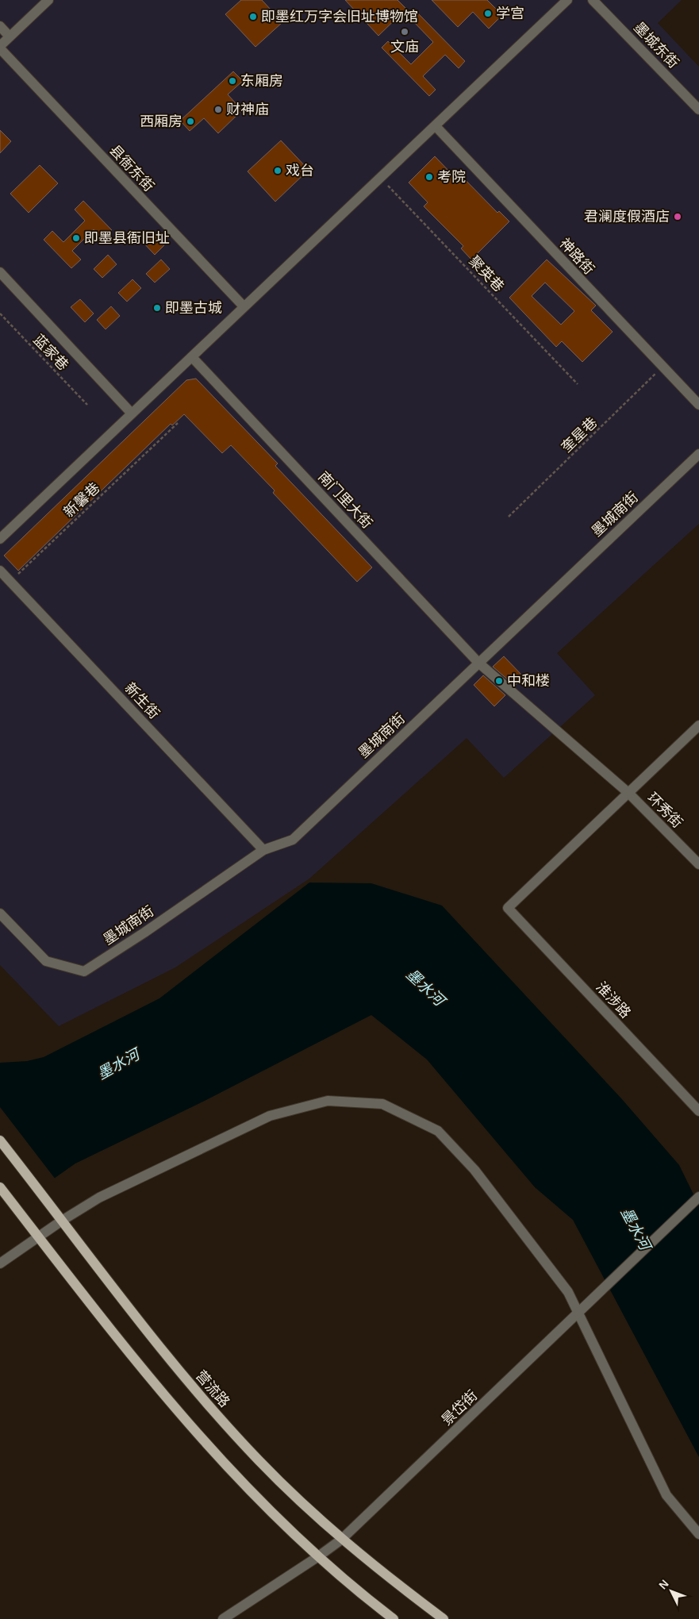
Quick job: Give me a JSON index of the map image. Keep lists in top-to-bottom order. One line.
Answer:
{"streets":{"main road":["营流路"],"street":["墨城东街","县衙东街","神路街","南门里大街","墨城南街","新生街","环秀街","淮涉路","景岱街"],"path":["聚英巷","蓝家巷","奎星巷","新馨巷"]},"crossings":[["神路街","奎星巷"],["新馨巷","新生街"],["南门里大街","墨城南街"],["南门里大街","环秀街"],["南门里大街","淮涉路"],["墨城南街","新生街"],["环秀街","淮涉路"],["营流路","景岱街"]],"water":["墨水河"],"places":["学宫","即墨红万字会旧址博物馆","文庙","东厢房","财神庙","西厢房","戏台","考院","君澜度假酒店","即墨县衙旧址","即墨古城","中和楼"],"north":"top left"}
